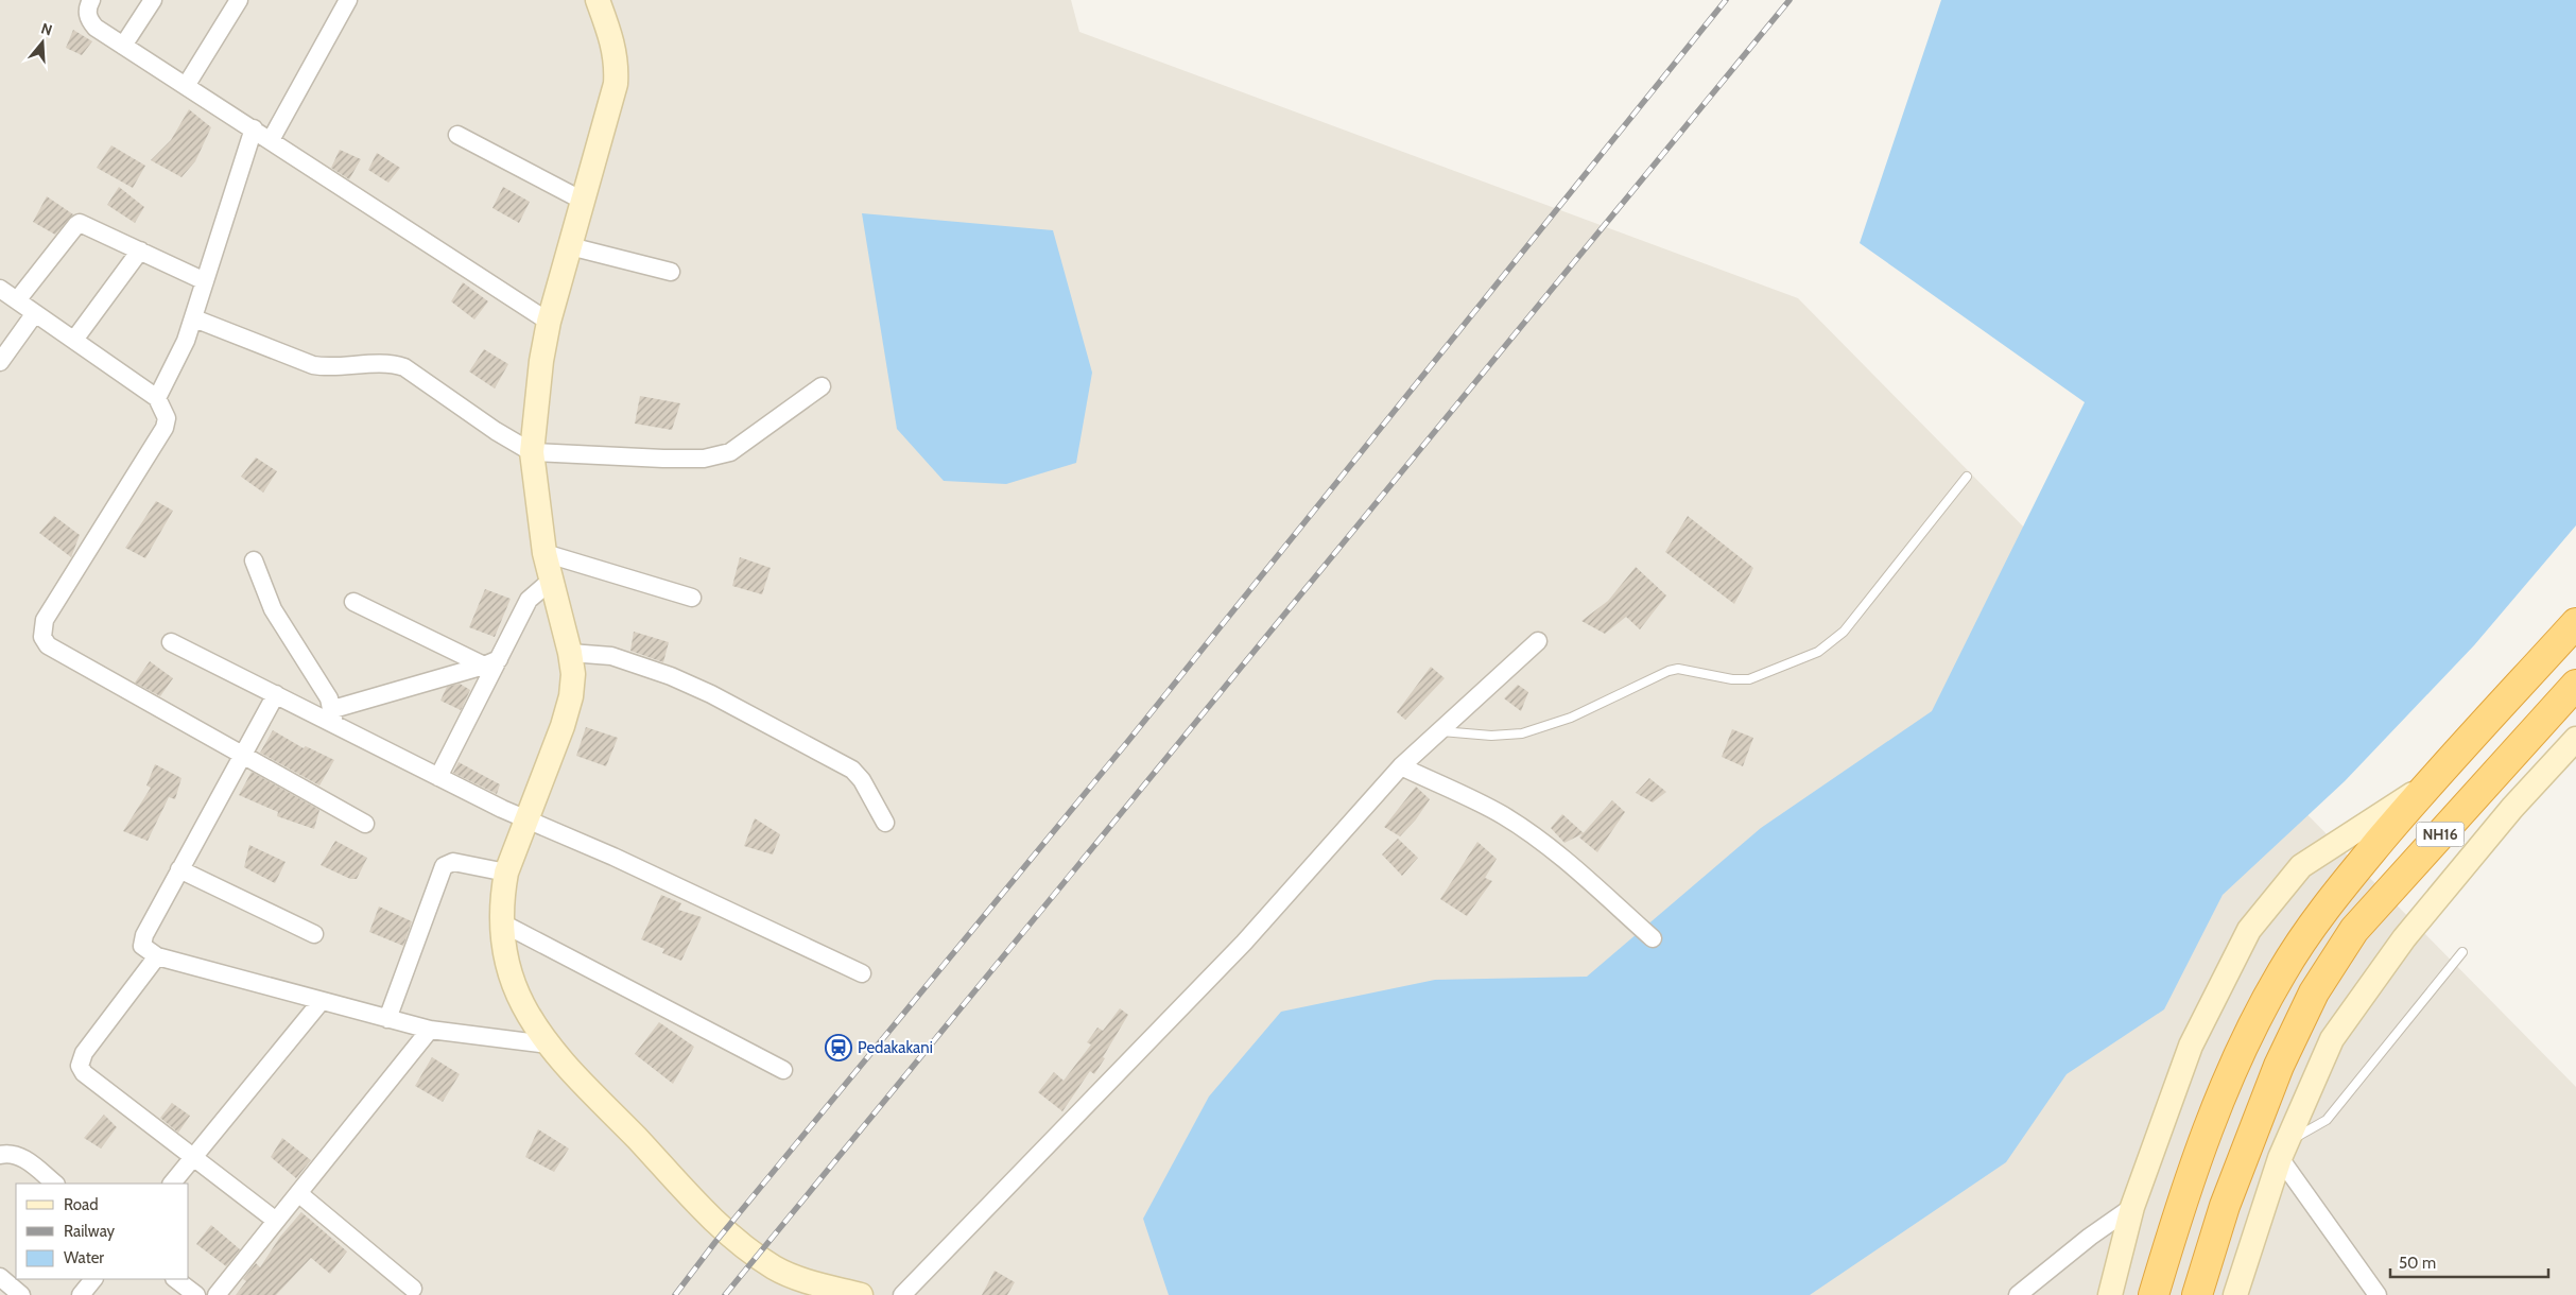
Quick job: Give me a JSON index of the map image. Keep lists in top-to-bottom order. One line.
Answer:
{"streets":{"highway":["NH16"]},"places":{"station":["Pedakakani"]},"legend":["Road","Railway","Water"],"scale_bar":"50 m","north":"top"}
